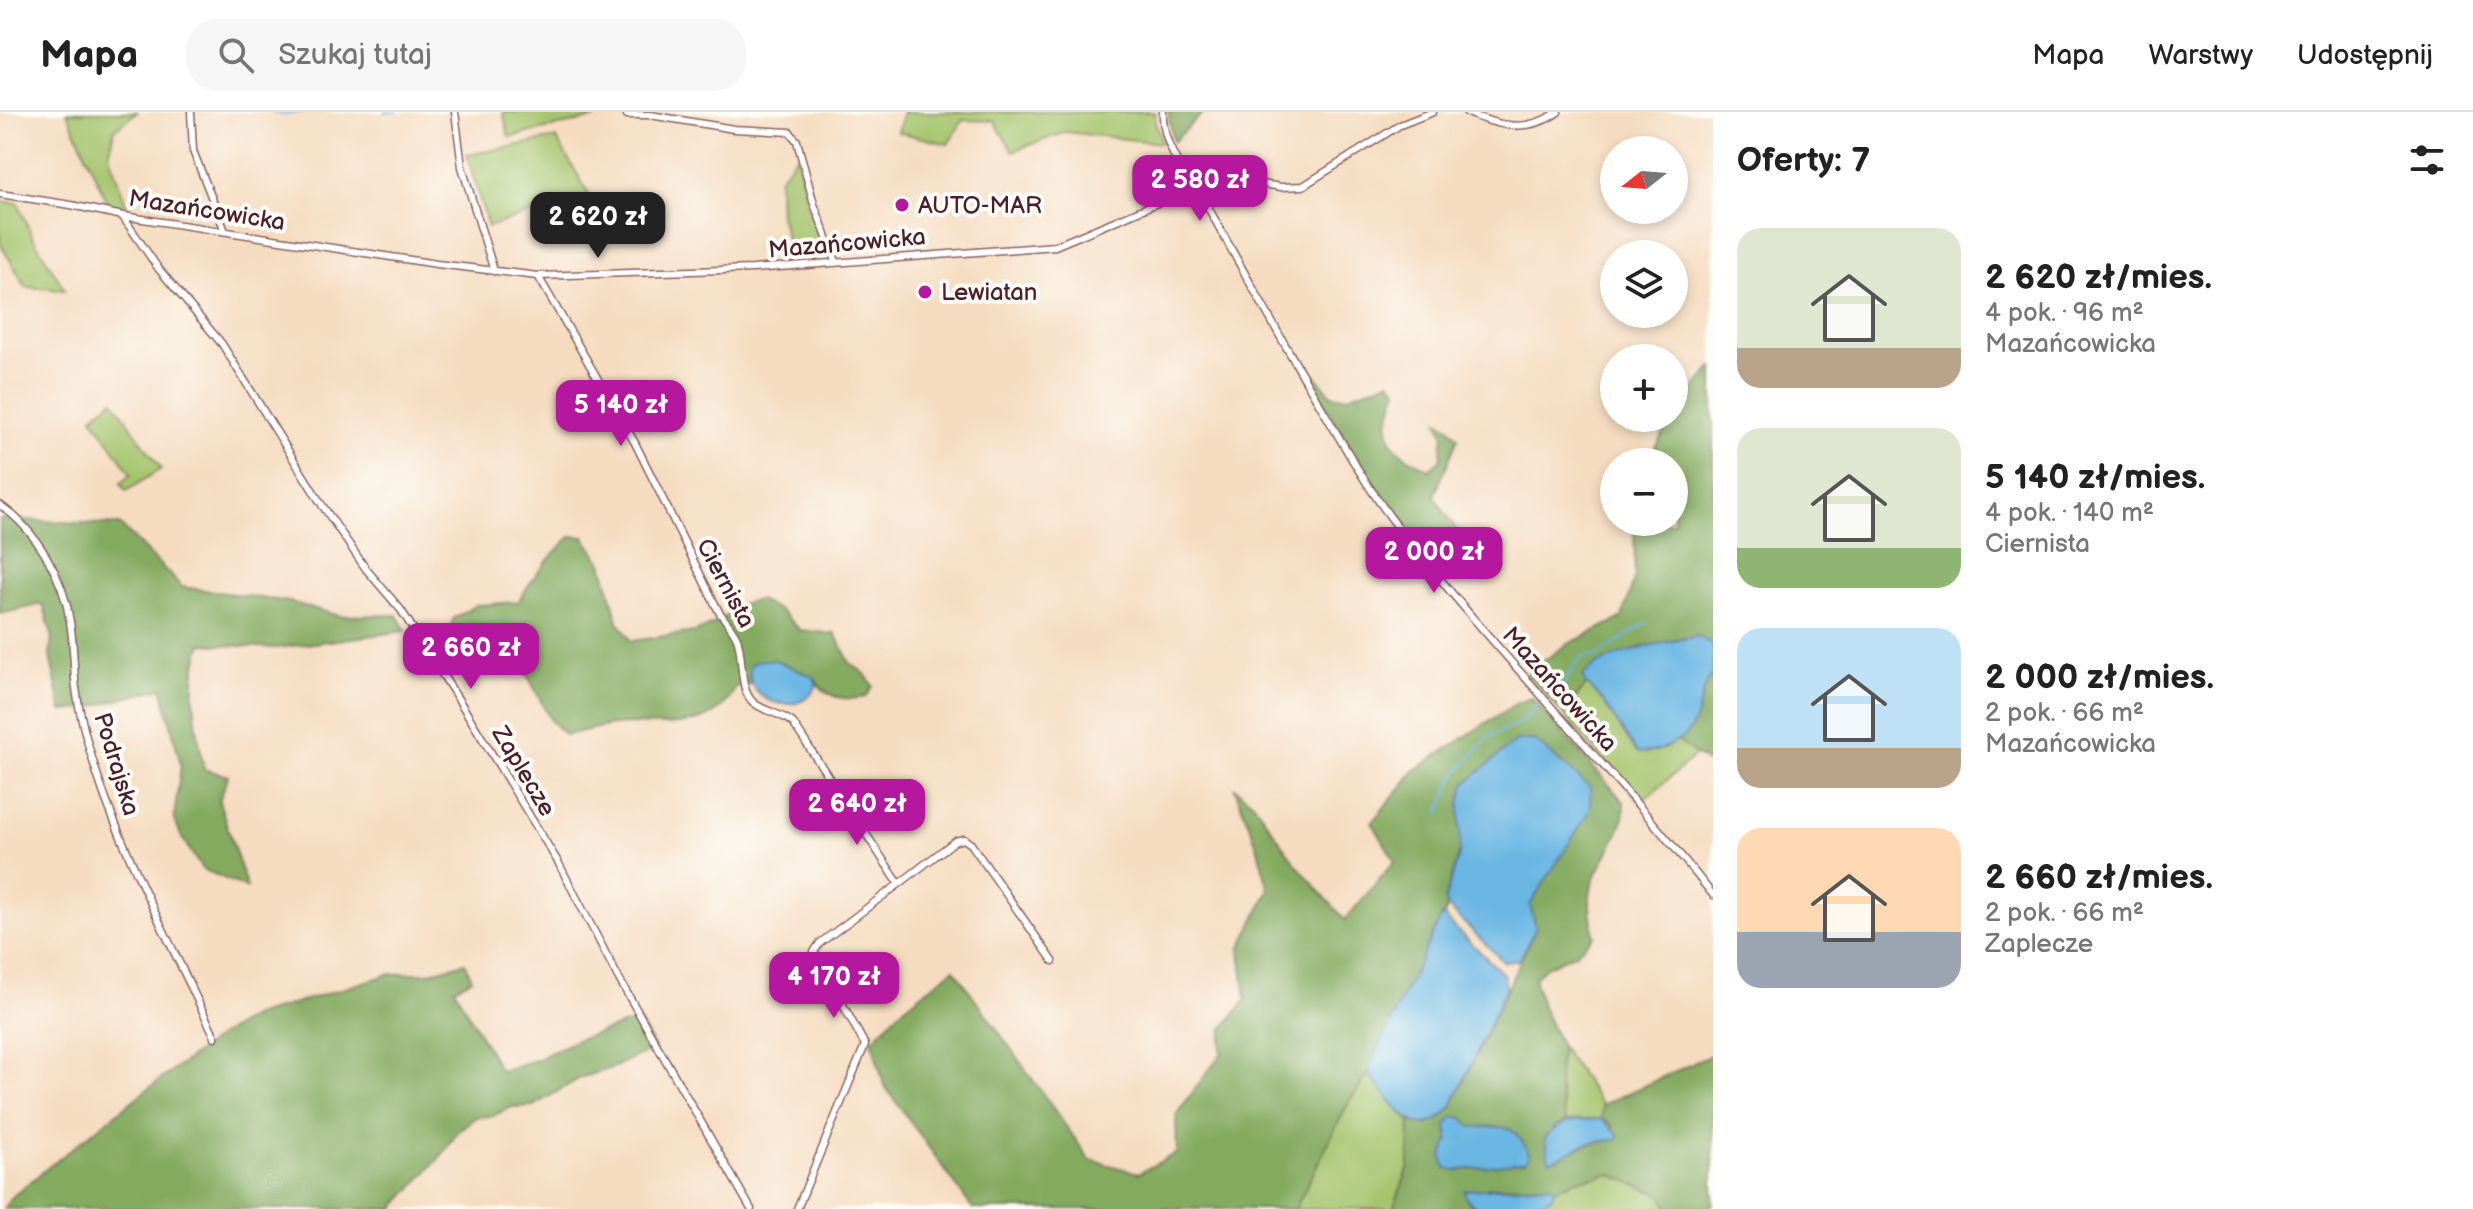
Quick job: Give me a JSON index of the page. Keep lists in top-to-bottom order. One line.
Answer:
{"streets":{"street":["Mazańcowicka","Ciernista","Podrajska","Zaplecze"]},"crossings":[["Mazańcowicka","Ciernista"],["Mazańcowicka","Zaplecze"]],"places":["AUTO-MAR","Lewiatan"],"north":"left","page":{"header":"Mapa","search":"Szukaj tutaj","nav":["Mapa","Warstwy","Udostępnij"],"heading":"Oferty: 7","map_buttons":["+","−"],"price":["2 580 zł","2 620 zł","5 140 zł","2 000 zł","2 660 zł","2 640 zł","4 170 zł"],"list":[{"name":"2 620 zł/mies.","note":"4 pok. · 96 m² · Mazańcowicka"},{"name":"5 140 zł/mies.","note":"4 pok. · 140 m² · Ciernista"},{"name":"2 000 zł/mies.","note":"2 pok. · 66 m² · Mazańcowicka"},{"name":"2 660 zł/mies.","note":"2 pok. · 66 m² · Zaplecze"}]}}
